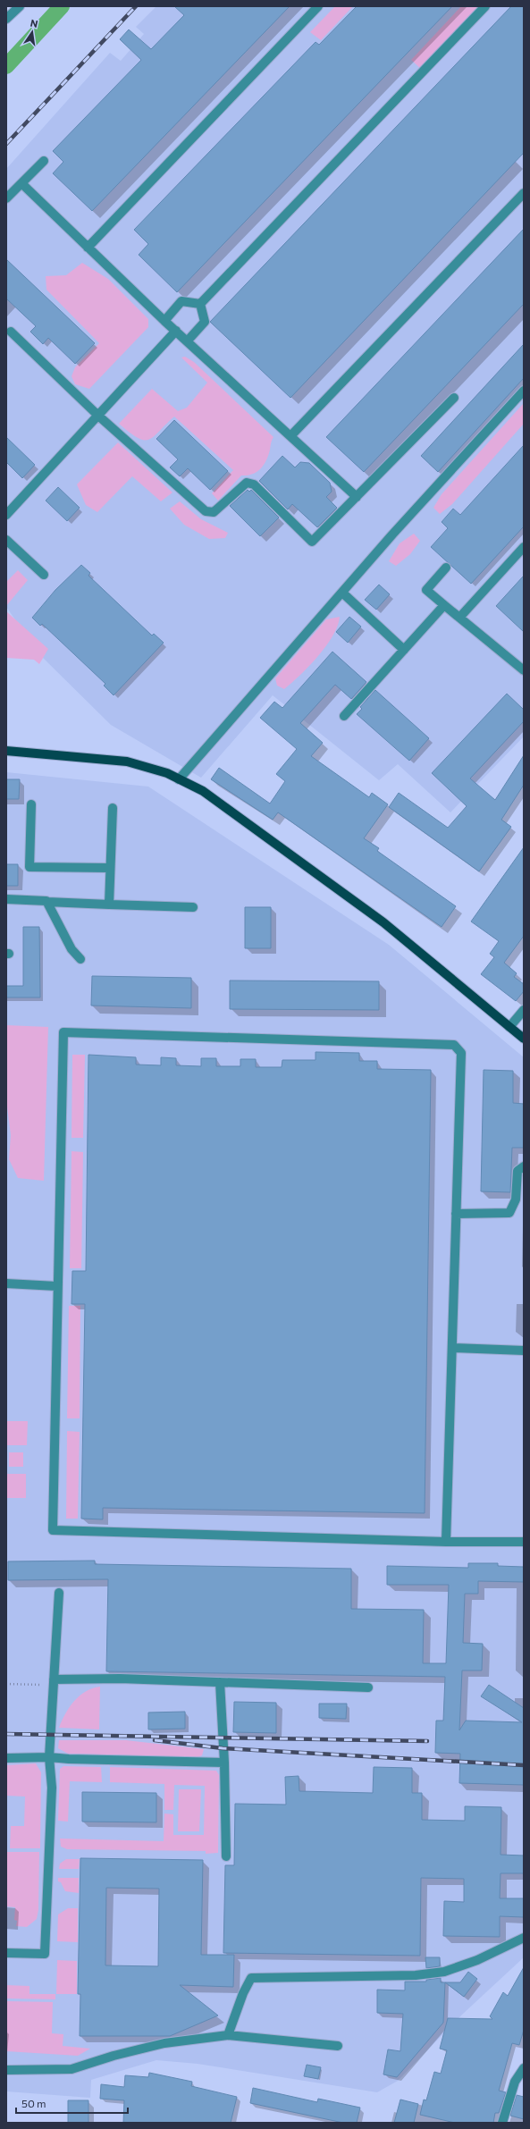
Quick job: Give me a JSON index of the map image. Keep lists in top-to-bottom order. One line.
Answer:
{"scale_bar":"50 m","north":"top"}
